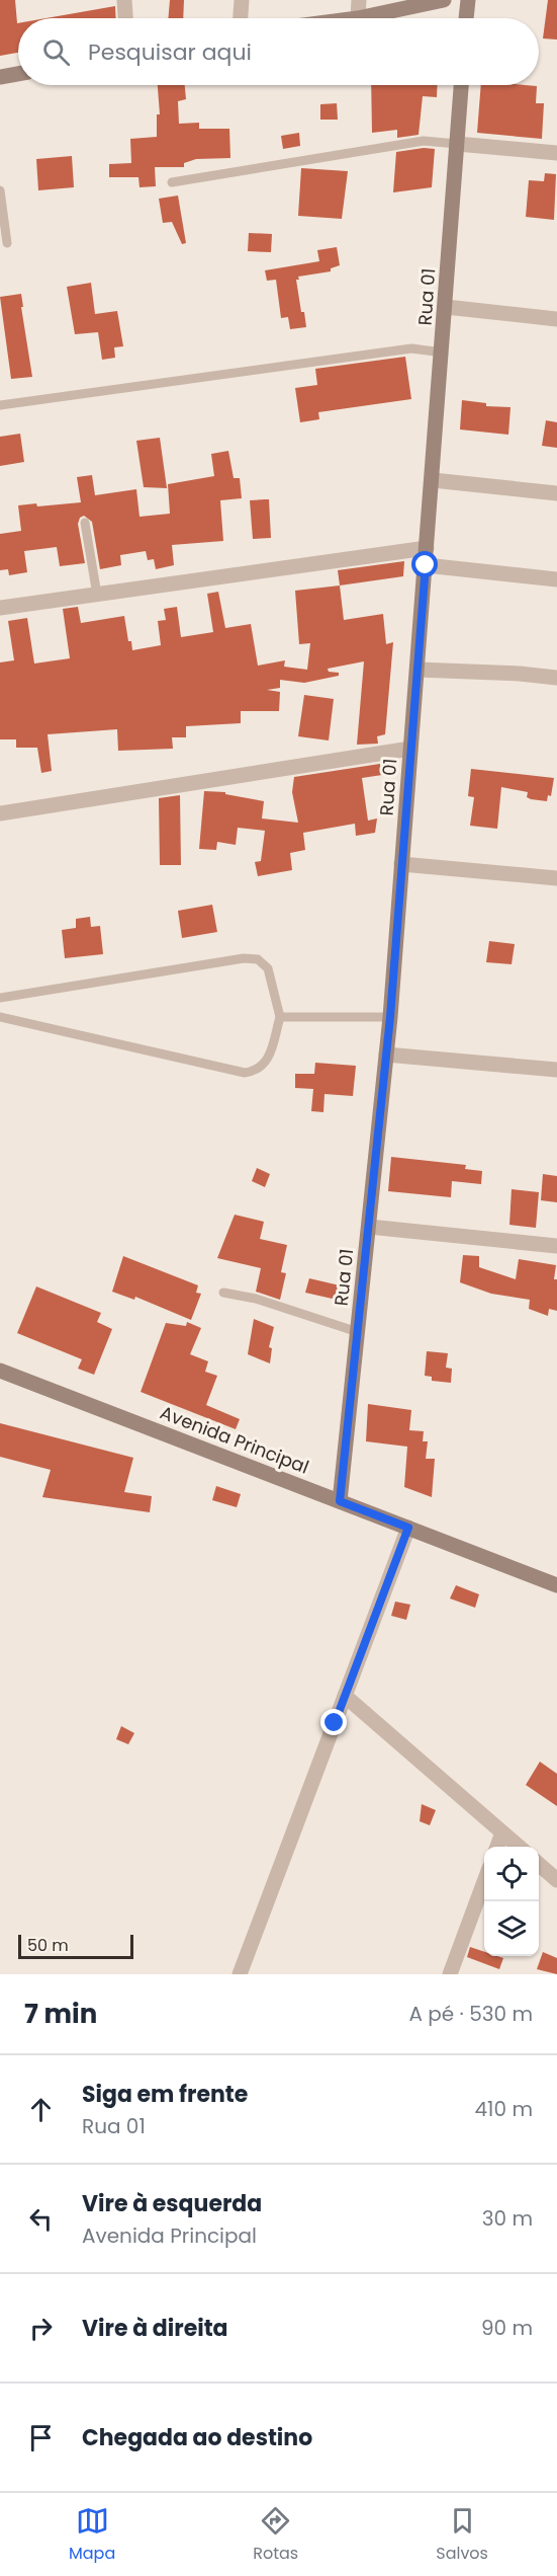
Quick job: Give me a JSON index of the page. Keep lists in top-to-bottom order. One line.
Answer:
{"streets":{"street":["Rua 01","Avenida Principal"]},"crossings":[["Rua 01","Avenida Principal"]],"scale_bar":"50 m","page":{"search":"Pesquisar aqui","scale":"50 m","heading":["7 min","A pé · 530 m"],"list":[["Siga em frente","Rua 01","410 m"],["Vire à esquerda","Avenida Principal","30 m"],["Vire à direita","90 m"],"Chegada ao destino"],"nav":["Mapa","Rotas","Salvos"]}}
